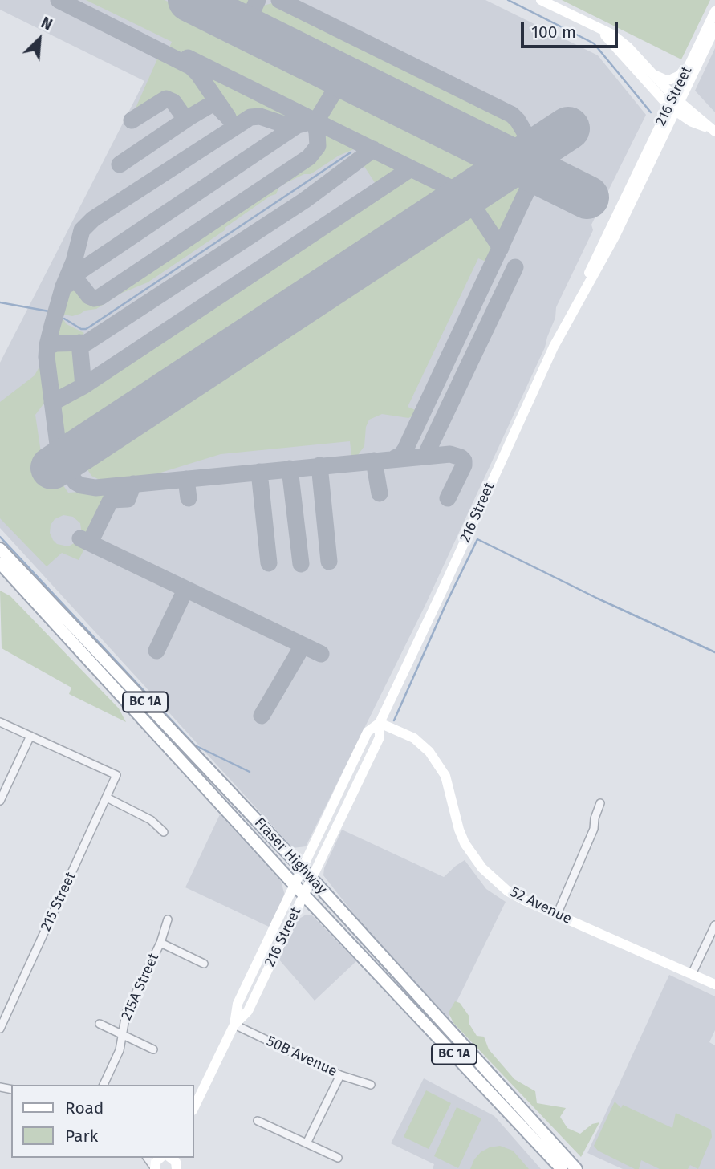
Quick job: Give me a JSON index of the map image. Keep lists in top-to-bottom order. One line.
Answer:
{"streets":{"main road":["216 Street","BC 1A","Fraser Highway","52 Avenue"],"street":["215 Street","215A Street","50B Avenue"]},"crossings":[["216 Street","Fraser Highway"],["216 Street","52 Avenue"],["216 Street","50B Avenue"]],"legend":["Road","Park"],"scale_bar":"100 m","north":"top right"}
